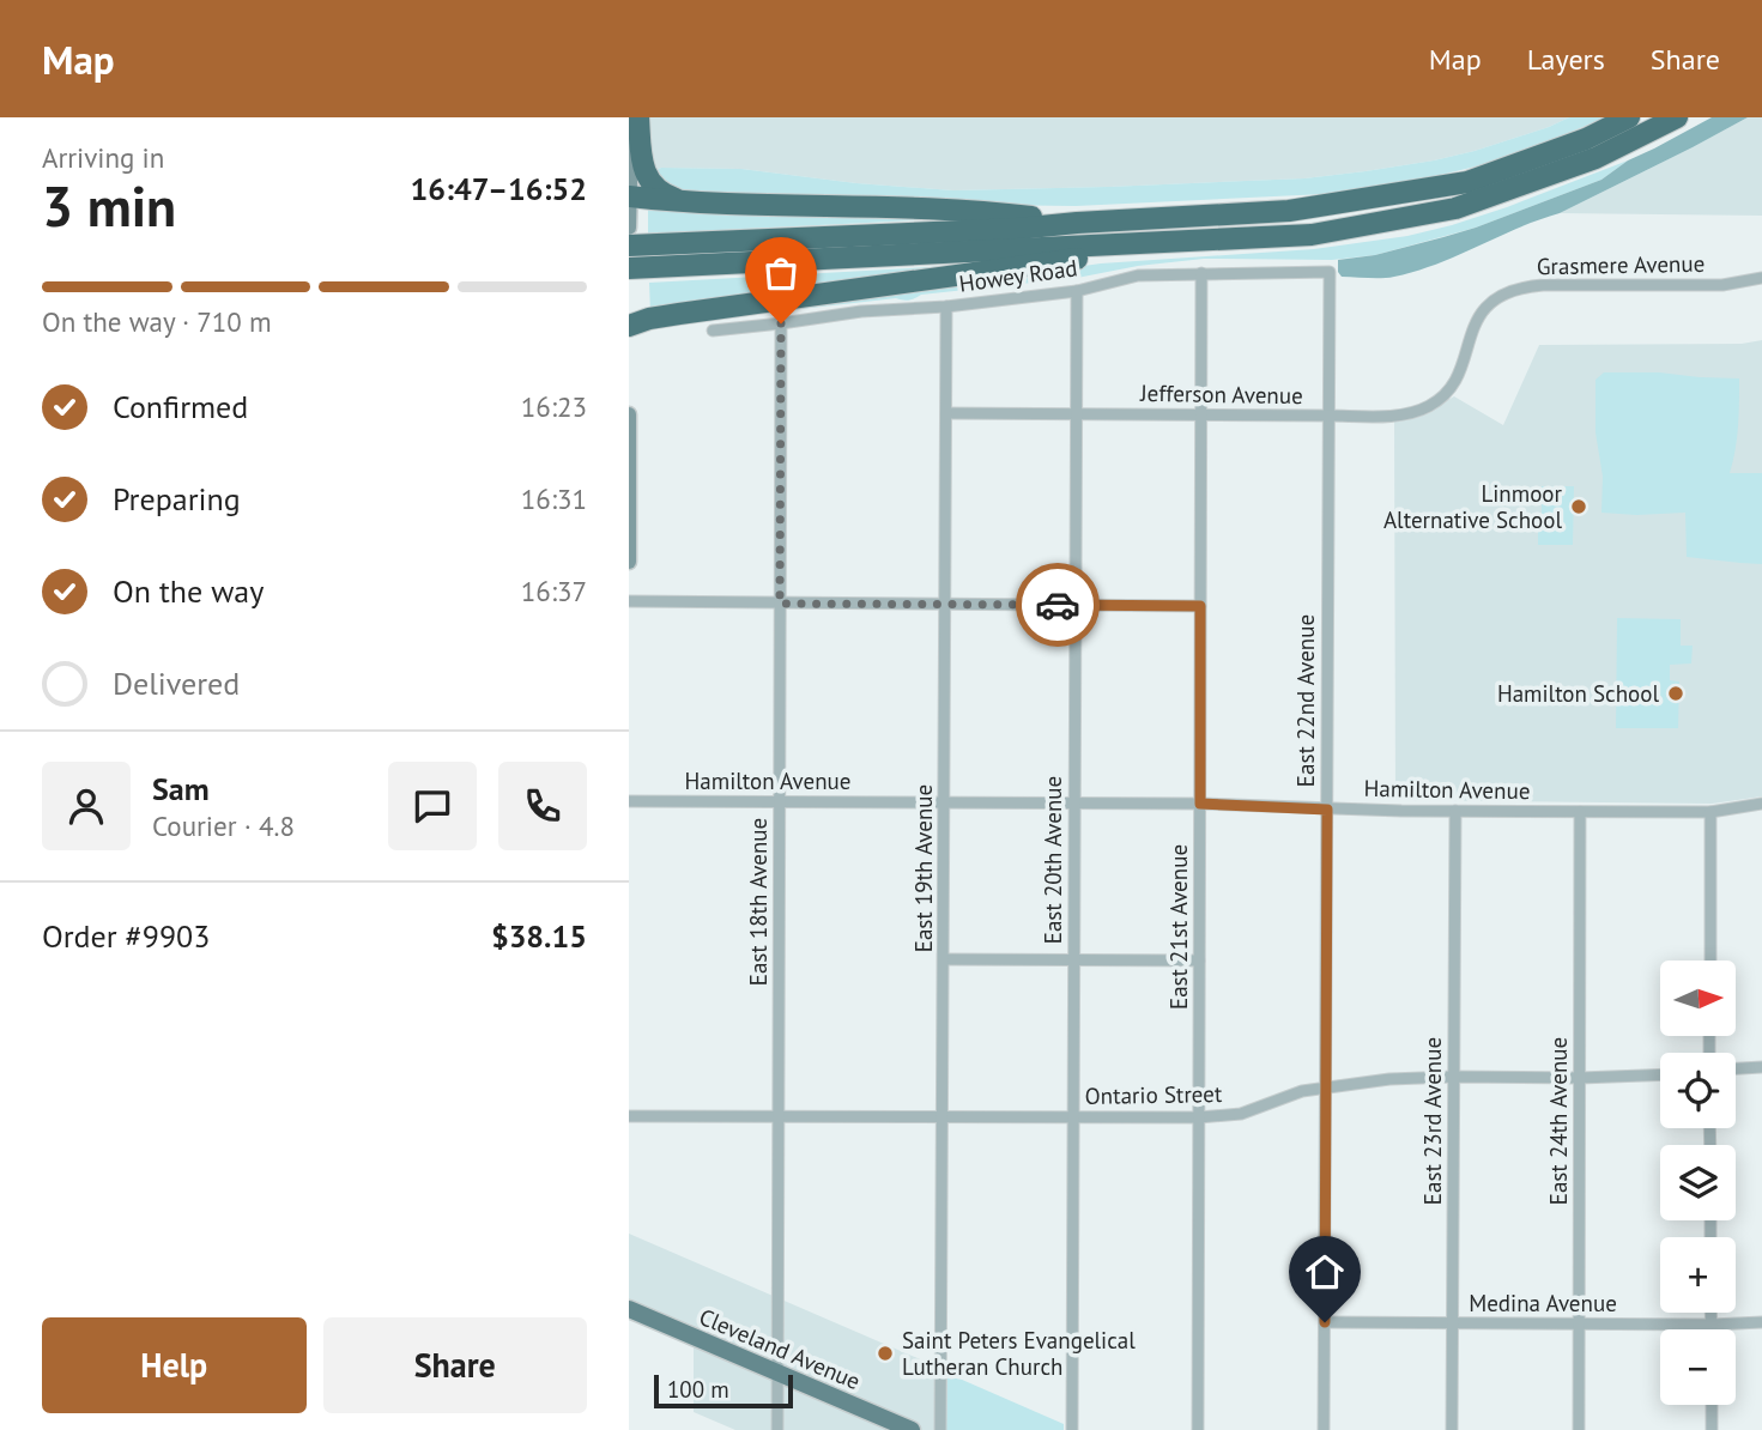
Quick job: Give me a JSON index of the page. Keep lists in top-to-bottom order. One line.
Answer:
{"streets":{"main road":["Cleveland Avenue"],"street":["Grasmere Avenue","Howey Road","Jefferson Avenue","East 22nd Avenue","Hamilton Avenue","East 20th Avenue","East 19th Avenue","East 18th Avenue","East 21st Avenue","Ontario Street","East 23rd Avenue","East 24th Avenue","Medina Avenue"]},"crossings":[["Grasmere Avenue","Jefferson Avenue"],["Howey Road","East 22nd Avenue"],["Howey Road","East 20th Avenue"],["Howey Road","East 19th Avenue"],["Howey Road","East 18th Avenue"],["Howey Road","East 21st Avenue"],["Jefferson Avenue","East 22nd Avenue"],["Jefferson Avenue","East 20th Avenue"],["Jefferson Avenue","East 19th Avenue"],["Jefferson Avenue","East 21st Avenue"],["East 22nd Avenue","Hamilton Avenue"],["East 22nd Avenue","Ontario Street"],["East 22nd Avenue","Medina Avenue"],["Hamilton Avenue","East 20th Avenue"],["Hamilton Avenue","East 19th Avenue"],["Hamilton Avenue","East 18th Avenue"],["Hamilton Avenue","East 21st Avenue"],["Hamilton Avenue","East 23rd Avenue"],["Hamilton Avenue","East 24th Avenue"],["East 20th Avenue","Ontario Street"],["East 19th Avenue","Ontario Street"],["East 18th Avenue","Ontario Street"],["East 18th Avenue","Cleveland Avenue"],["East 21st Avenue","Ontario Street"],["Ontario Street","East 23rd Avenue"],["Ontario Street","East 24th Avenue"],["East 23rd Avenue","Medina Avenue"],["East 24th Avenue","Medina Avenue"]],"places":["Linmoor Alternative School","Hamilton School","Saint Peters Evangelical Lutheran Church"],"scale_bar":"100 m","north":"right","page":{"header":"Map","nav":["Map","Layers","Share"],"heading":["3 min","Arriving in","16:47–16:52"],"panel":["Sam","Courier · 4.8","Order #9903","$38.15"],"bar":"On the way · 710 m","list":[["Confirmed","16:23"],["Preparing","16:31"],["On the way","16:37"],"Delivered"],"map_buttons":["+","−"],"buttons":["Help","Share"],"scale":"100 m"}}
